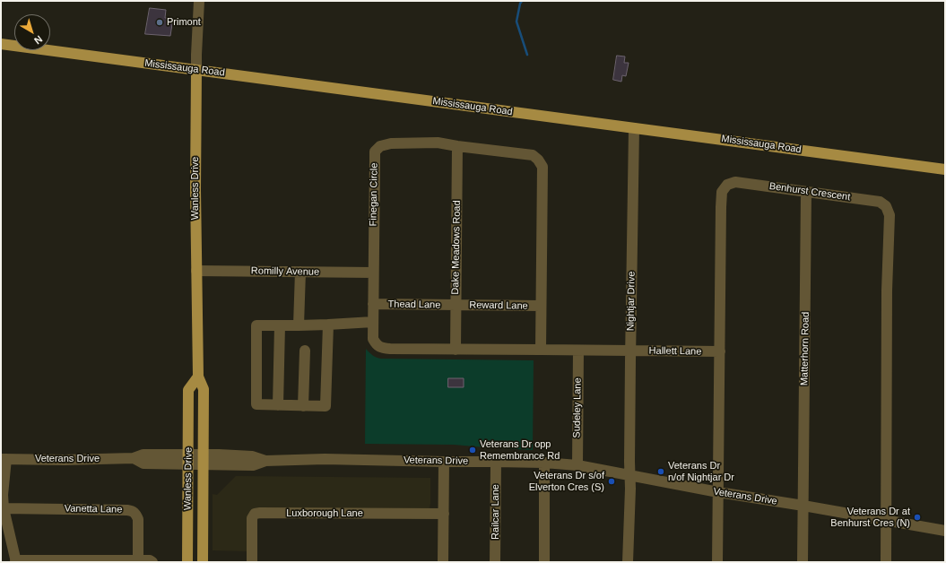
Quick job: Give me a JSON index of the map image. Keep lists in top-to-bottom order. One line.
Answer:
{"streets":{"main road":["Mississauga Road","Wanless Drive"],"street":["Benhurst Crescent","Finegan Circle","Dake Meadows Road","Romilly Avenue","Nightjar Drive","Thead Lane","Reward Lane","Matterhorn Road","Hallett Lane","Sudeley Lane","Veterans Drive","Vanetta Lane","Railcar Lane","Luxborough Lane"]},"crossings":[["Mississauga Road","Wanless Drive"],["Mississauga Road","Nightjar Drive"],["Wanless Drive","Romilly Avenue"],["Wanless Drive","Veterans Drive"],["Benhurst Crescent","Matterhorn Road"],["Benhurst Crescent","Hallett Lane"],["Benhurst Crescent","Veterans Drive"],["Finegan Circle","Dake Meadows Road"],["Finegan Circle","Romilly Avenue"],["Finegan Circle","Nightjar Drive"],["Finegan Circle","Thead Lane"],["Finegan Circle","Reward Lane"],["Finegan Circle","Hallett Lane"],["Finegan Circle","Sudeley Lane"],["Dake Meadows Road","Thead Lane"],["Dake Meadows Road","Reward Lane"],["Nightjar Drive","Hallett Lane"],["Nightjar Drive","Veterans Drive"],["Thead Lane","Reward Lane"],["Matterhorn Road","Veterans Drive"],["Sudeley Lane","Veterans Drive"],["Veterans Drive","Railcar Lane"]],"places":["Primont","Veterans Dr opp Remembrance Rd","Veterans Dr n/of Nightjar Dr","Veterans Dr s/of Elverton Cres (S)","Veterans Dr at Benhurst Cres (N)"],"north":"bottom right"}
